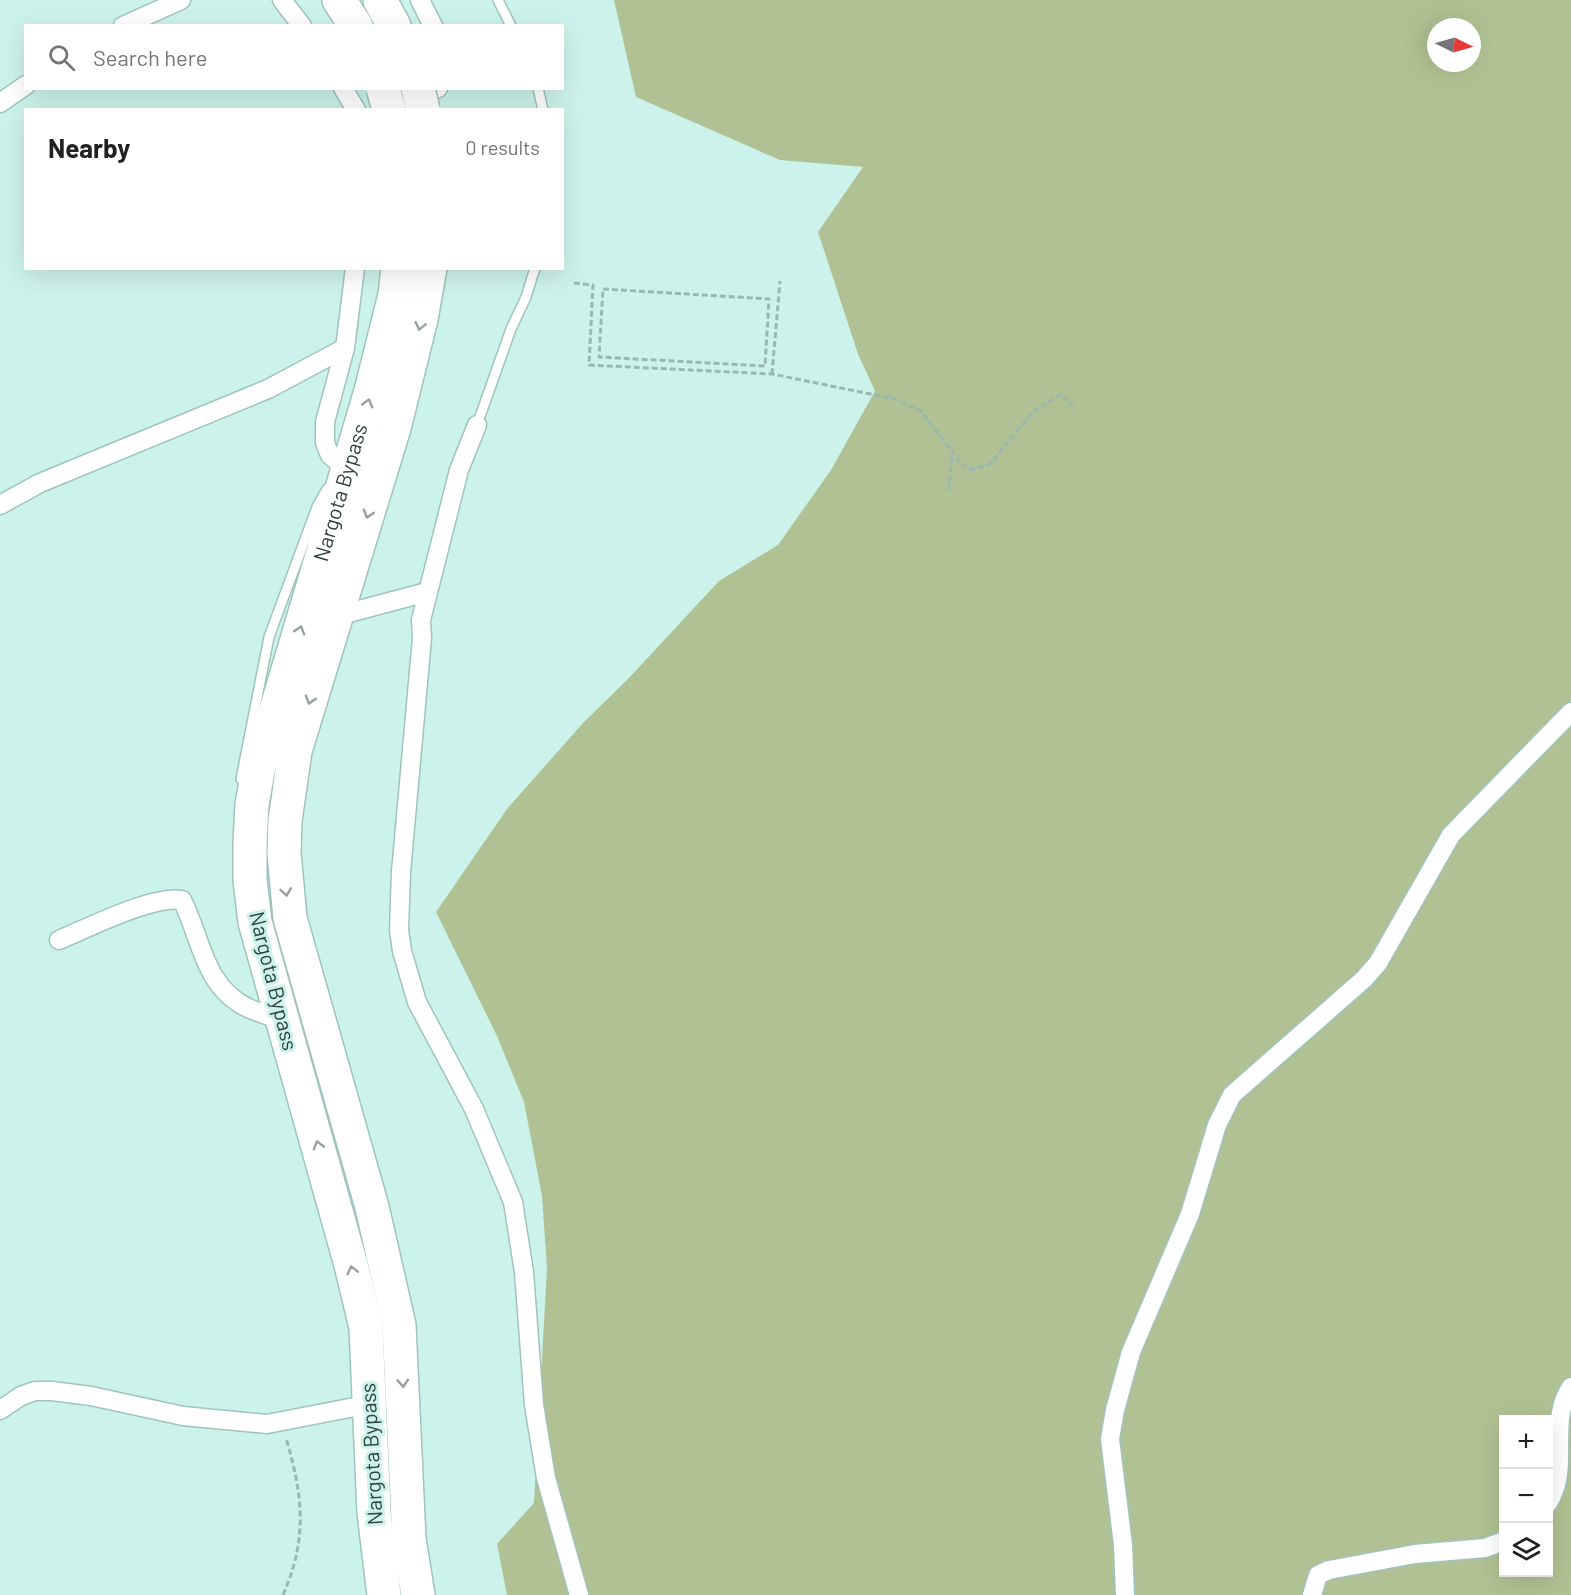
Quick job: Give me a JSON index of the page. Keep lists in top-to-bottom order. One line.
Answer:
{"streets":{"highway":["Nargota Bypass"]},"north":"right","page":{"search":"Search here","heading":["Nearby","0 results"],"map_buttons":["+","−"]}}
